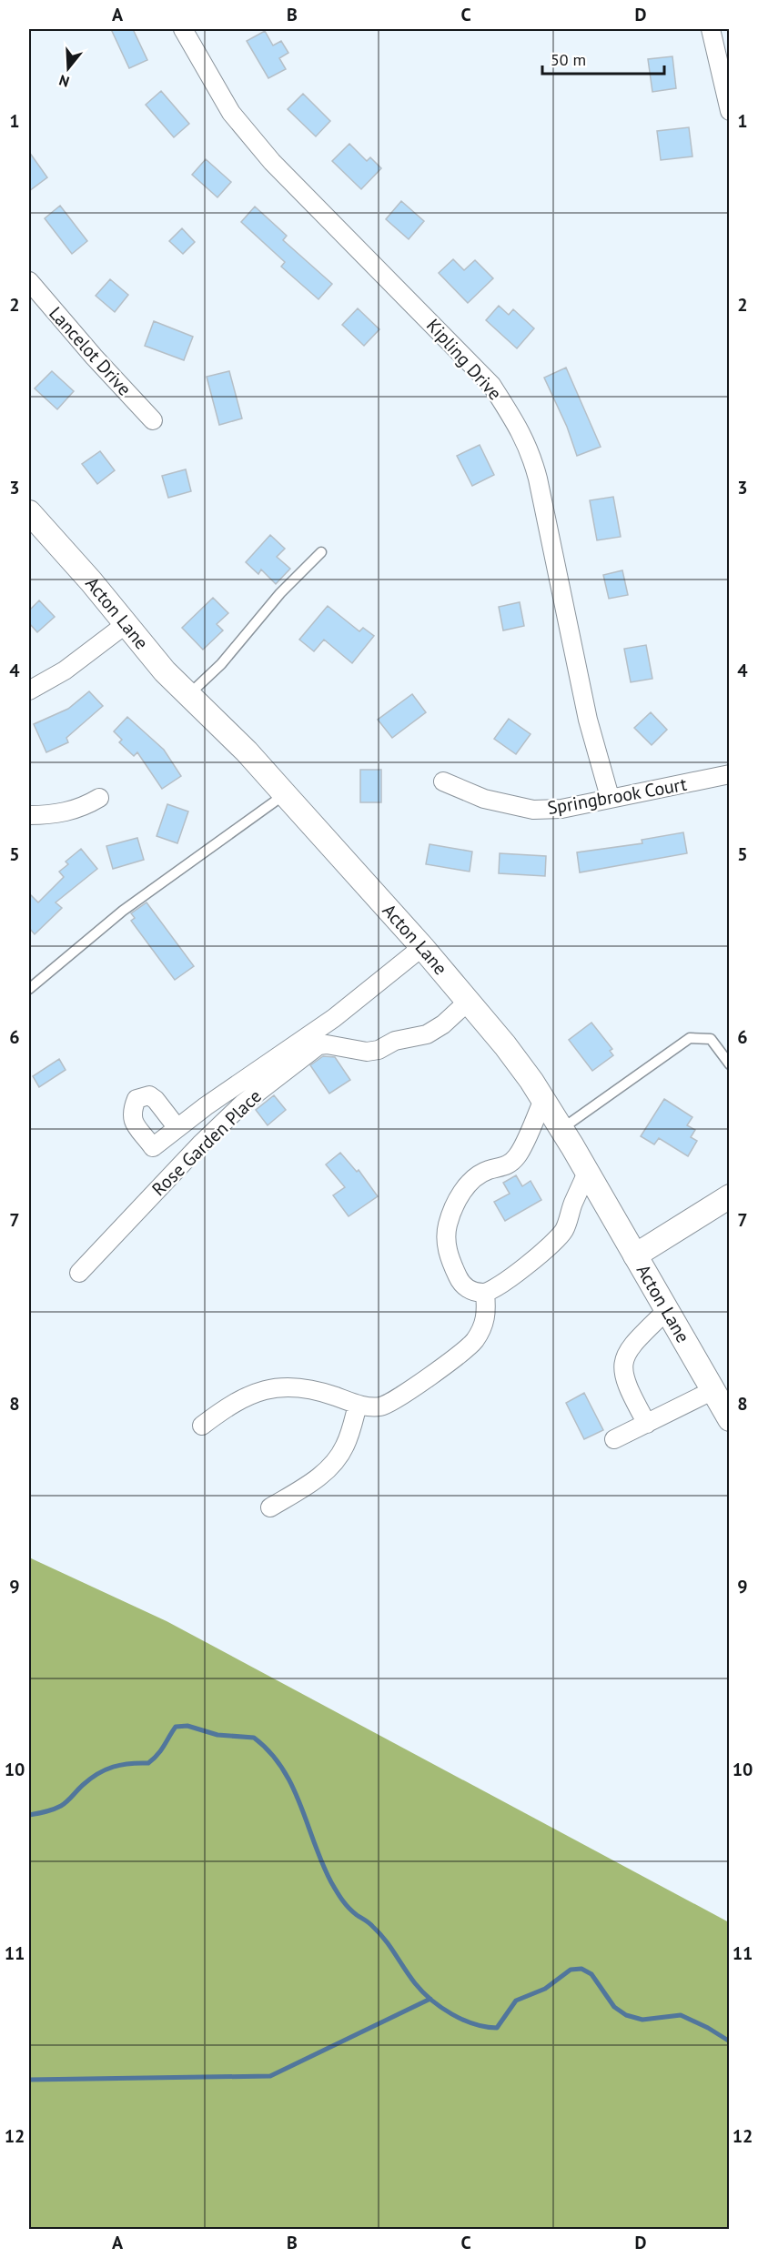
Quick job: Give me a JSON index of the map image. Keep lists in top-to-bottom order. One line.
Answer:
{"streets":{"street":["Lancelot Drive","Kipling Drive","Acton Lane","Springbrook Court","Rose Garden Place"]},"crossings":[["Kipling Drive","Springbrook Court"],["Acton Lane","Rose Garden Place"]],"scale_bar":"50 m","north":"bottom","grid":{"columns":["A","B","C","D"],"rows":["1","2","3","4","5","6","7","8","9","10","11","12"]}}
